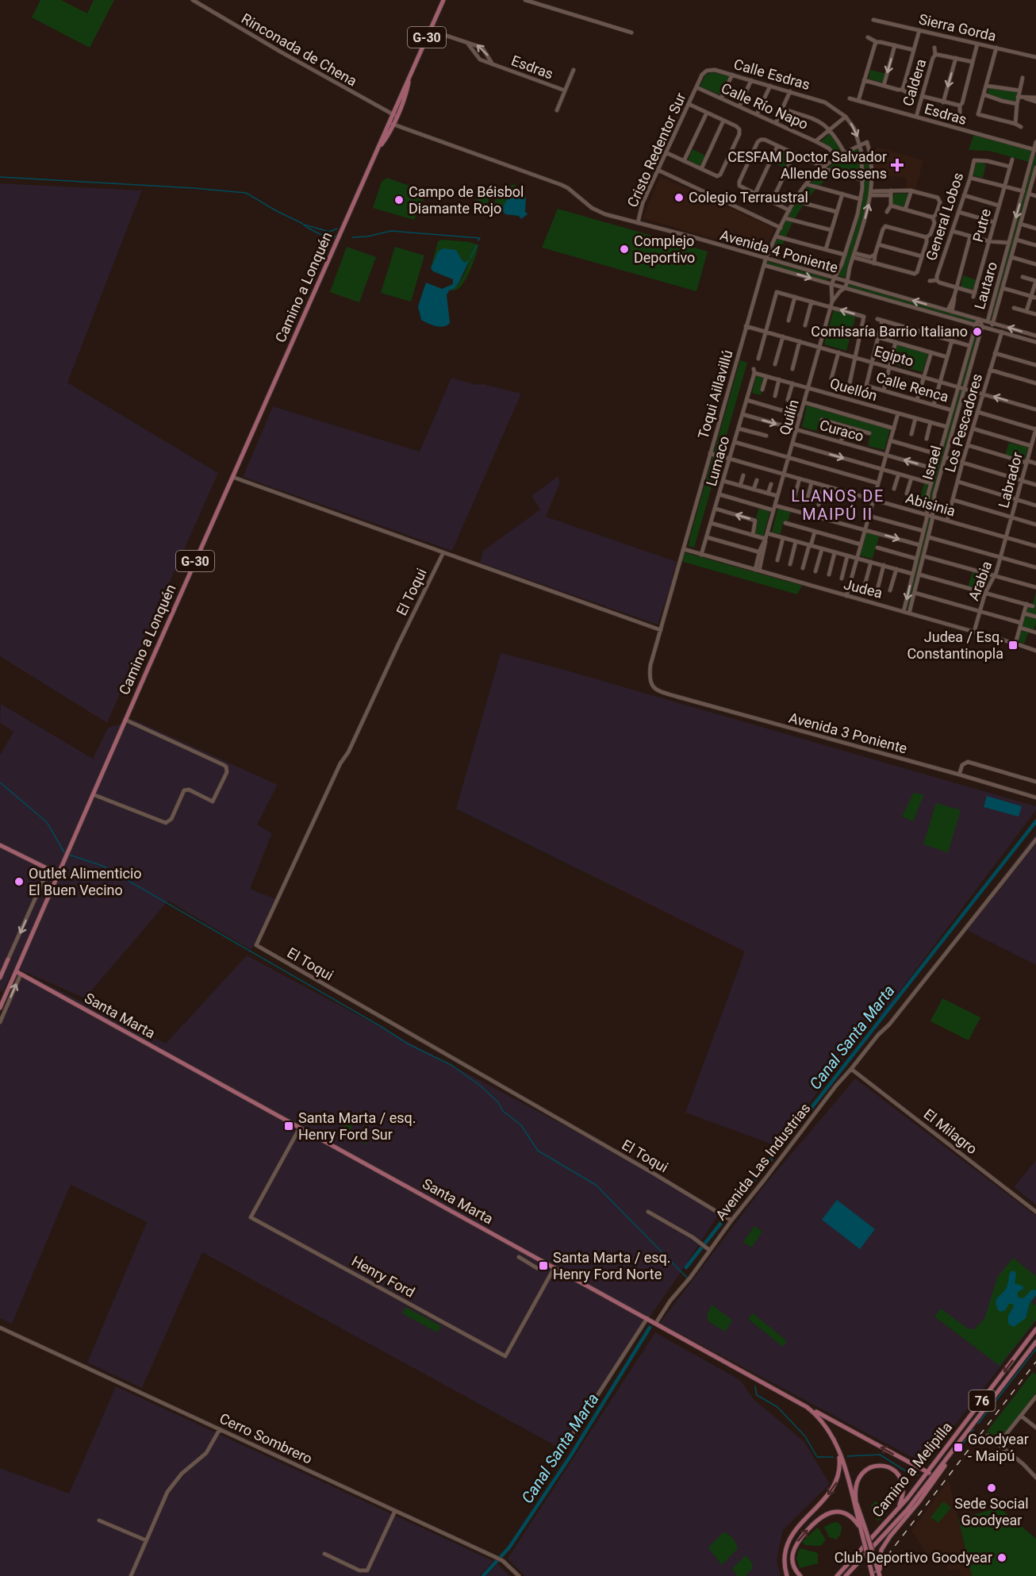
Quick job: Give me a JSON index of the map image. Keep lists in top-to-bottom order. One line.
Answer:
{"streets":{"main road":["G-30","Camino a Lonquén","Santa Marta","76","Camino a Melipilla"],"street":["Sierra Gorda","Rinconada de Chena","Esdras","Calle Esdras","Caldera","Calle Río Napo","Cristo Redentor Sur","General Lobos","Putre","Avenida 4 Poniente","Lautaro","Egipto","Calle Renca","Quellón","Toqui Aillavillú","Quilín","Los Pescadores","Curaco","Lumaco","Israel","Labrador","Abisinia","Arabia","Judea","El Toqui","Avenida 3 Poniente","El Milagro","Avenida Las Industrias","Henry Ford","Cerro Sombrero"]},"crossings":[["Rinconada de Chena","Camino a Lonquén"],["Esdras","Caldera"],["Esdras","Lautaro"],["Esdras","Camino a Lonquén"],["Calle Esdras","Calle Río Napo"],["Calle Esdras","Cristo Redentor Sur"],["Calle Río Napo","Cristo Redentor Sur"],["Cristo Redentor Sur","Avenida 4 Poniente"],["General Lobos","Putre"],["Avenida 4 Poniente","Lautaro"],["Avenida 4 Poniente","Camino a Lonquén"],["Avenida 4 Poniente","Toqui Aillavillú"],["Avenida 4 Poniente","Quilín"],["Avenida 4 Poniente","Los Pescadores"],["Avenida 4 Poniente","Israel"],["Camino a Lonquén","Santa Marta"],["Egipto","Calle Renca"],["Egipto","Toqui Aillavillú"],["Egipto","Quilín"],["Egipto","Los Pescadores"],["Egipto","Israel"],["Calle Renca","Israel"],["Quellón","Quilín"],["Quellón","Lumaco"],["Quellón","Israel"],["Toqui Aillavillú","Quilín"],["Toqui Aillavillú","Abisinia"],["Toqui Aillavillú","Judea"],["Toqui Aillavillú","Avenida 3 Poniente"],["Quilín","Curaco"],["Quilín","Abisinia"],["Quilín","Judea"],["Los Pescadores","Abisinia"],["Curaco","Lumaco"],["Curaco","Israel"],["Lumaco","Abisinia"],["Lumaco","Judea"],["Israel","Abisinia"],["Israel","Judea"],["Labrador","Abisinia"],["Labrador","Arabia"],["Abisinia","Arabia"],["Arabia","Judea"],["El Toqui","Avenida Las Industrias"],["Santa Marta","Avenida Las Industrias"],["Santa Marta","Henry Ford"],["El Milagro","Avenida Las Industrias"]],"districts":["LLANOS DE MAIPÚ II"],"water":["Canal Santa Marta"],"places":{"health":["CESFAM Doctor Salvador Allende Gossens"],"other":["Colegio Terraustral","Campo de Béisbol Diamante Rojo","Complejo Deportivo","Comisaría Barrio Italiano","Outlet Alimenticio El Buen Vecino","Sede Social Goodyear","Club Deportivo Goodyear"],"transit":["Judea / Esq. Constantinopla","Santa Marta / esq. Henry Ford Sur","Santa Marta / esq. Henry Ford Norte","Goodyear - Maipú"]}}
